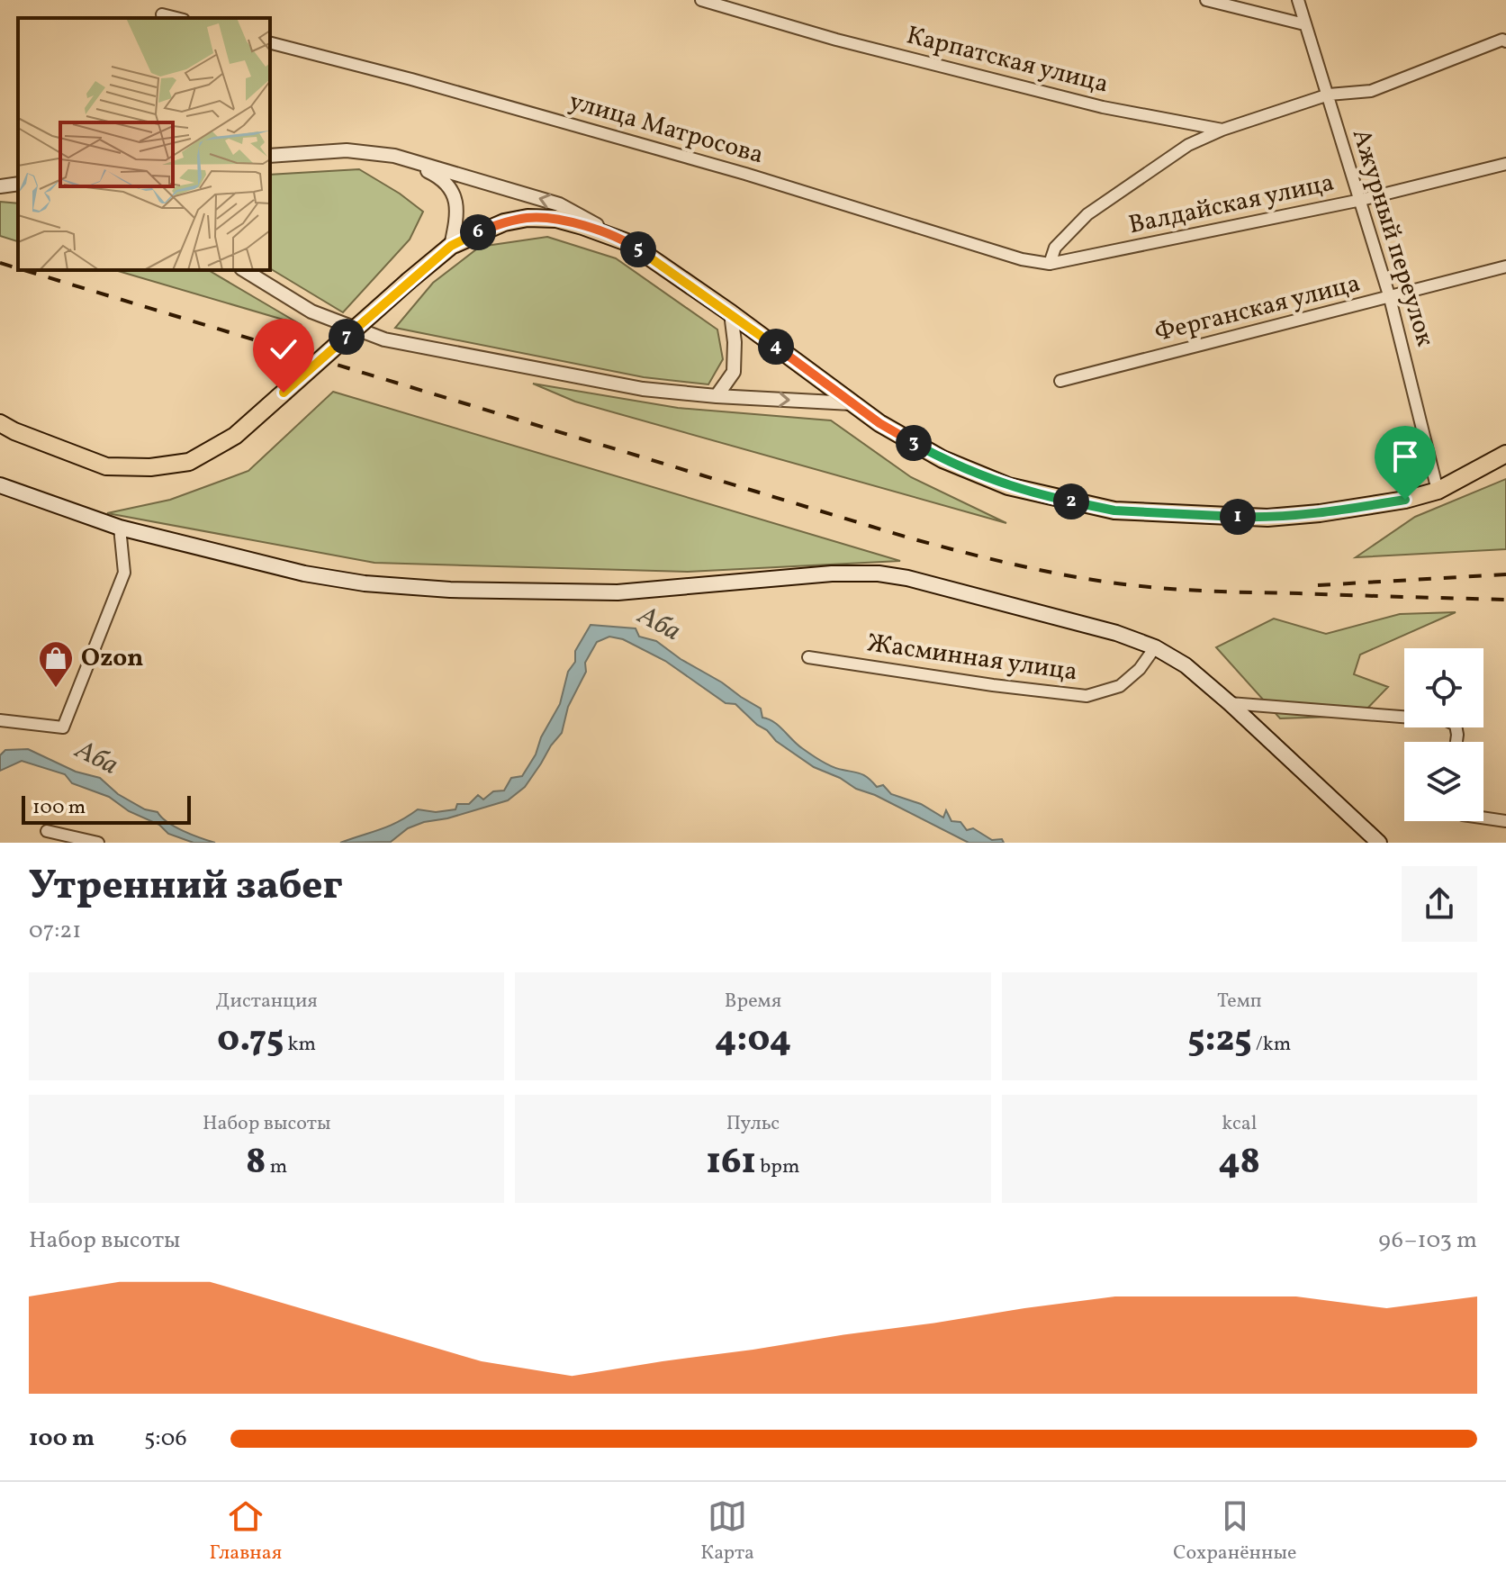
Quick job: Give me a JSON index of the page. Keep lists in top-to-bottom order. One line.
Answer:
{"streets":{"street":["Карпатская улица","улица Матросова","Валдайская улица","Ажурный переулок","Ферганская улица","Жасминная улица"]},"crossings":[["Карпатская улица","улица Матросова"],["Карпатская улица","Валдайская улица"],["Карпатская улица","Ажурный переулок"],["улица Матросова","Валдайская улица"],["Валдайская улица","Ажурный переулок"],["Ажурный переулок","Ферганская улица"]],"water":["Аба"],"places":{"shop":["Ozon"]},"scale_bar":"100 m","page":{"pins":["6","5","7","4","3","2","1"],"scale":"100 m","heading":["Утренний забег","07:21"],"stats":[["Дистанция","0.75 km"],["Время","4:04"],["Темп","5:25 /km"],["Набор высоты","8 m"],["Пульс","161 bpm"],["kcal","48"]],"chart":["Набор высоты","96–103 m"],"list":[{"name":"100 m","note":"5:06"}],"tabs":["Главная","Карта","Сохранённые"]}}
